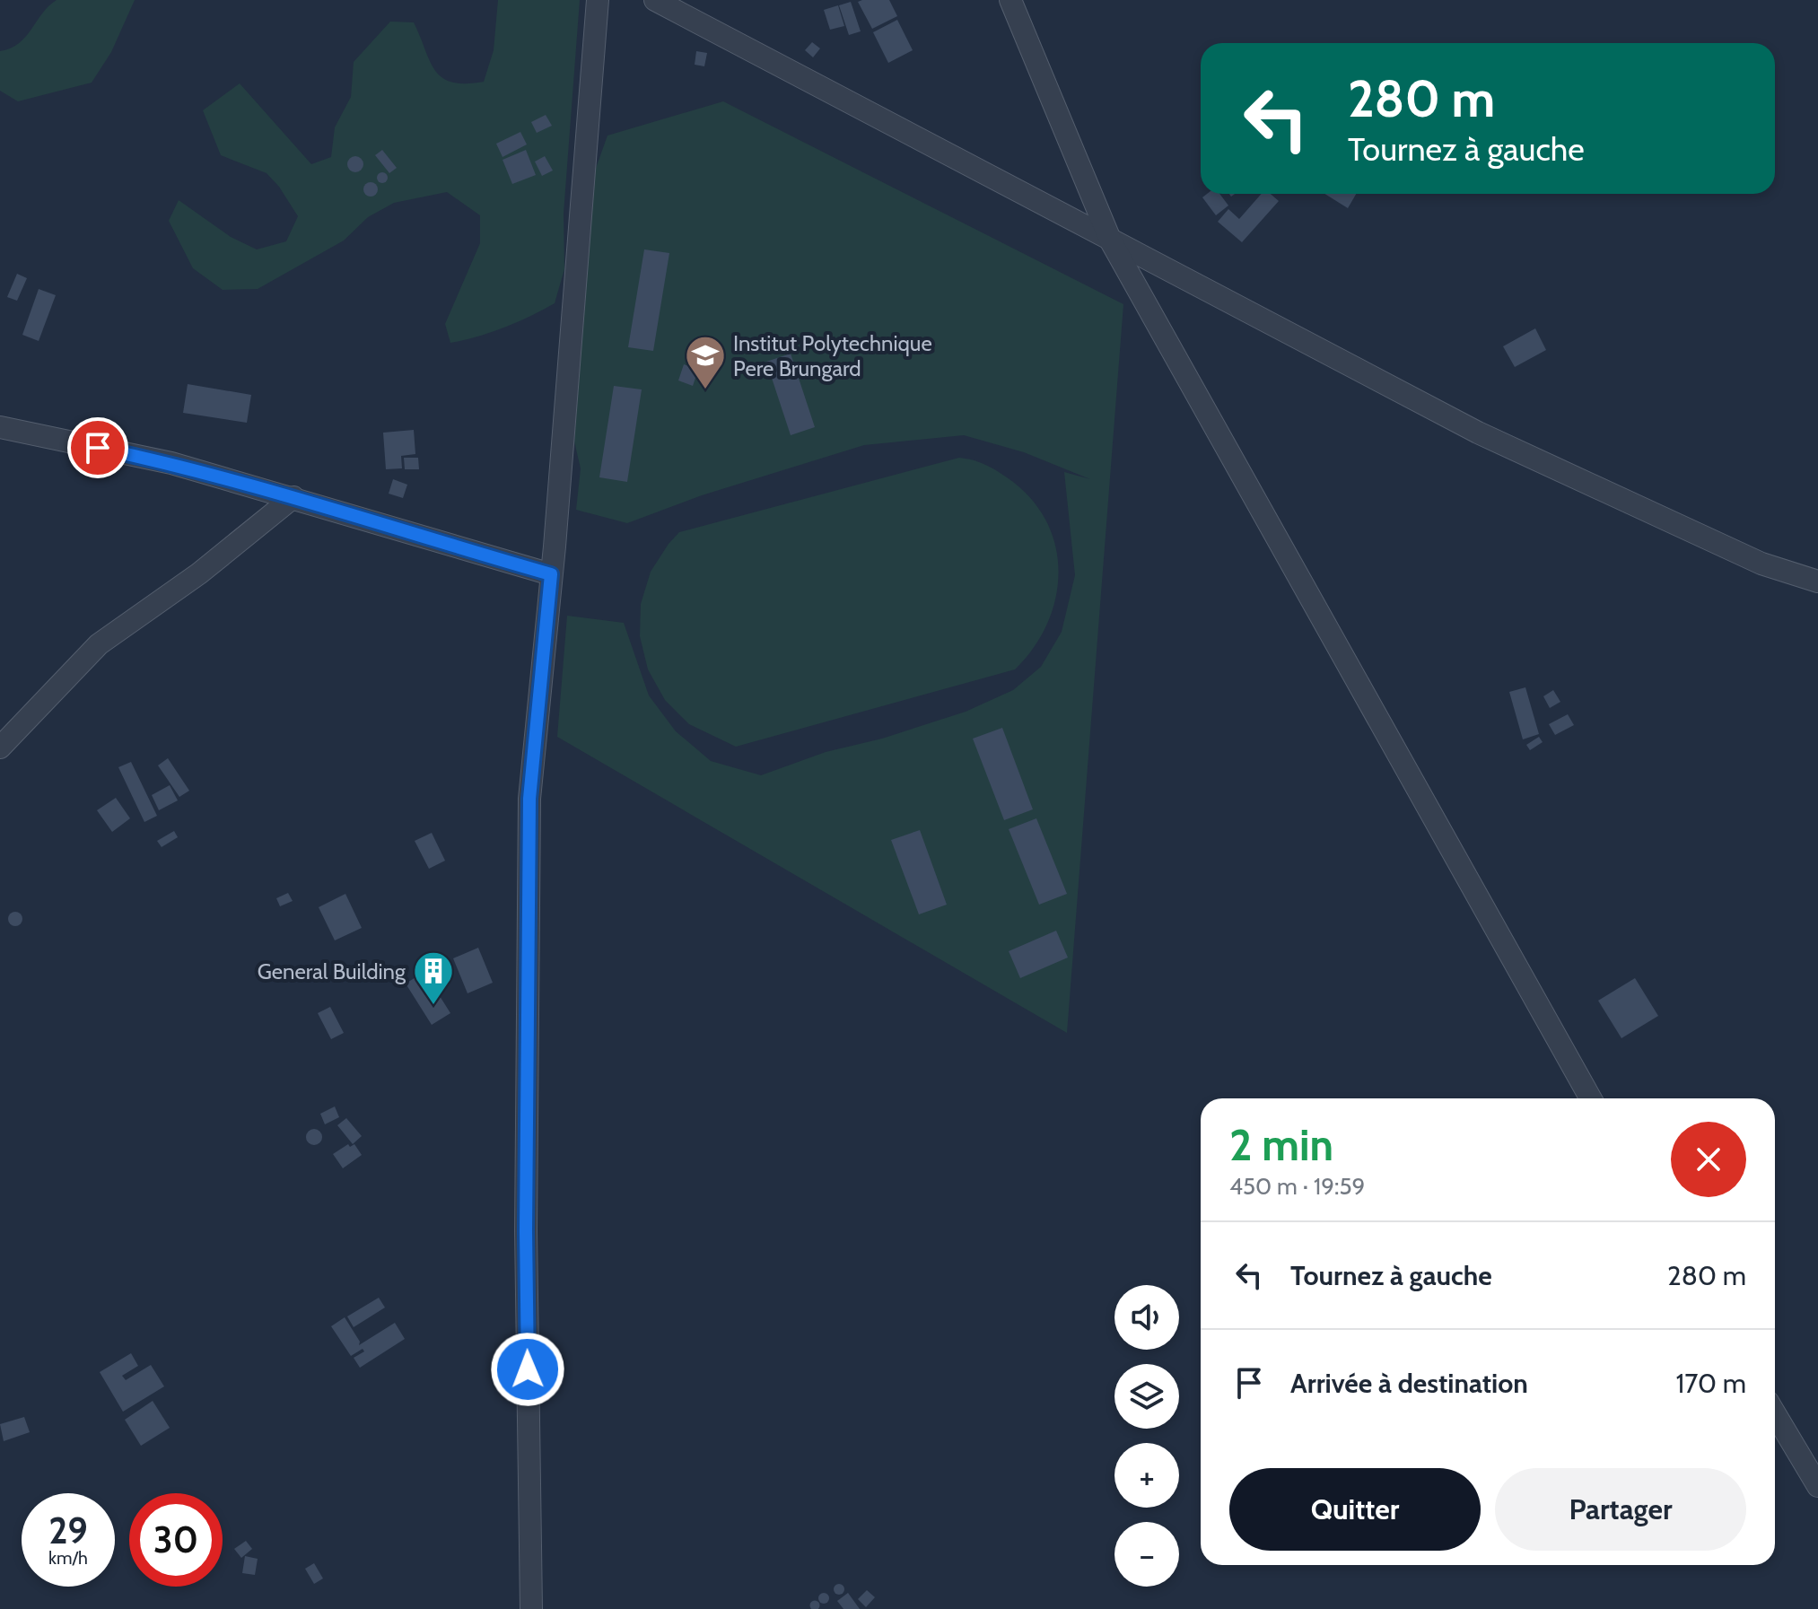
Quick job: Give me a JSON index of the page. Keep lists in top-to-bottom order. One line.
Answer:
{"places":{"school or university":["Institut Polytechnique Pere Brungard"],"building":["General Building"]},"page":{"turn":["280 m","Tournez à gauche"],"heading":["2 min","450 m · 19:59"],"list":[{"name":"Tournez à gauche","value":"280 m"},{"name":"Arrivée à destination","value":"170 m"}],"map_buttons":["+","−"],"buttons":["Quitter","Partager"],"speed":"29 km/h","limit":"30"}}
